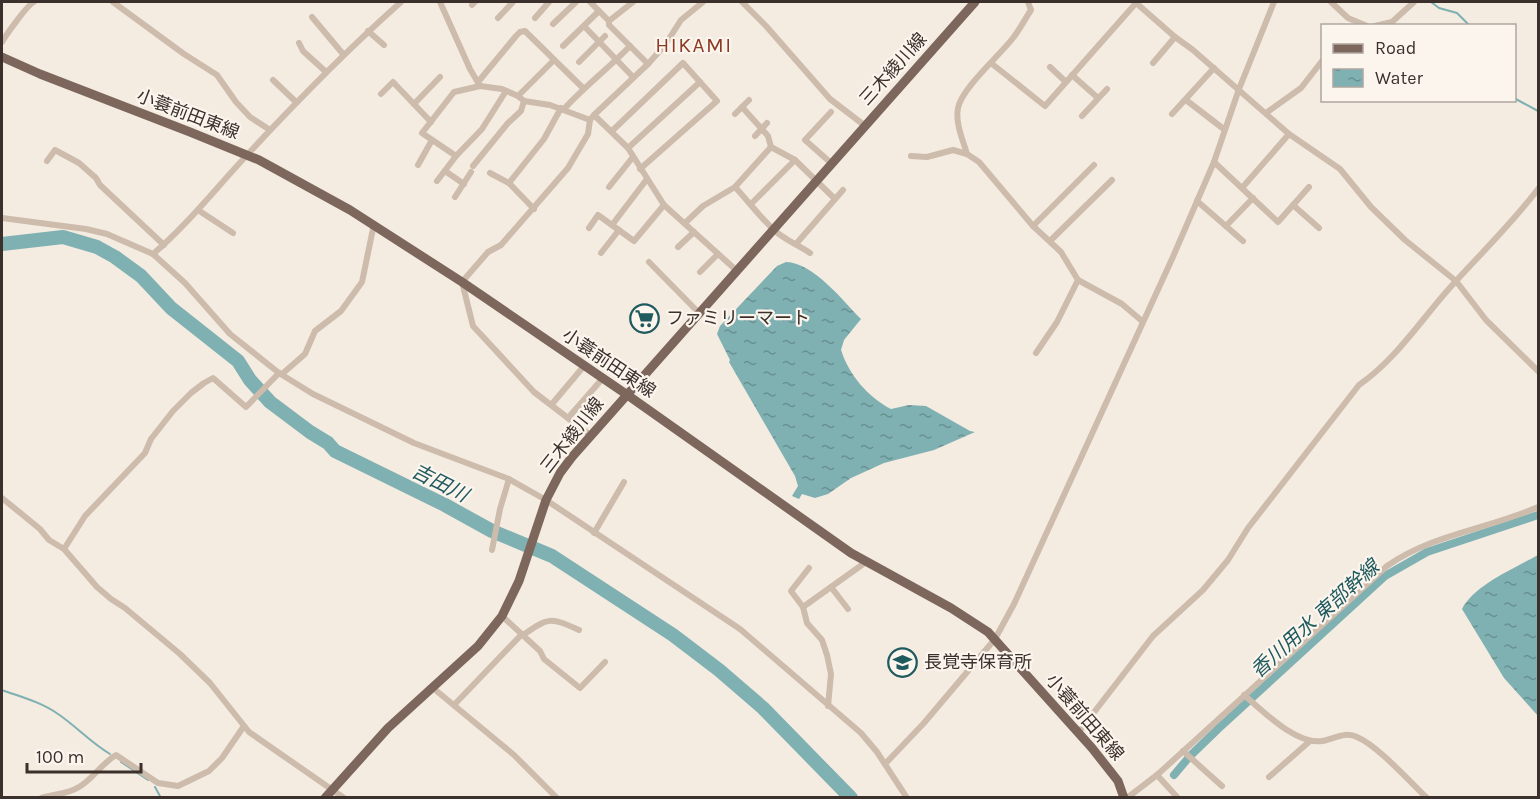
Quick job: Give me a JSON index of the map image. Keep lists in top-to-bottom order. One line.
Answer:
{"streets":{"main road":["三木綾川線","小蓑前田東線"]},"crossings":[["三木綾川線","小蓑前田東線"]],"districts":["HIKAMI"],"water":["吉田川","香川用水 東部幹線"],"places":{"supermarket":["ファミリーマート"],"school or university":["長覚寺保育所"]},"legend":["Road","Water"],"scale_bar":"100 m"}
